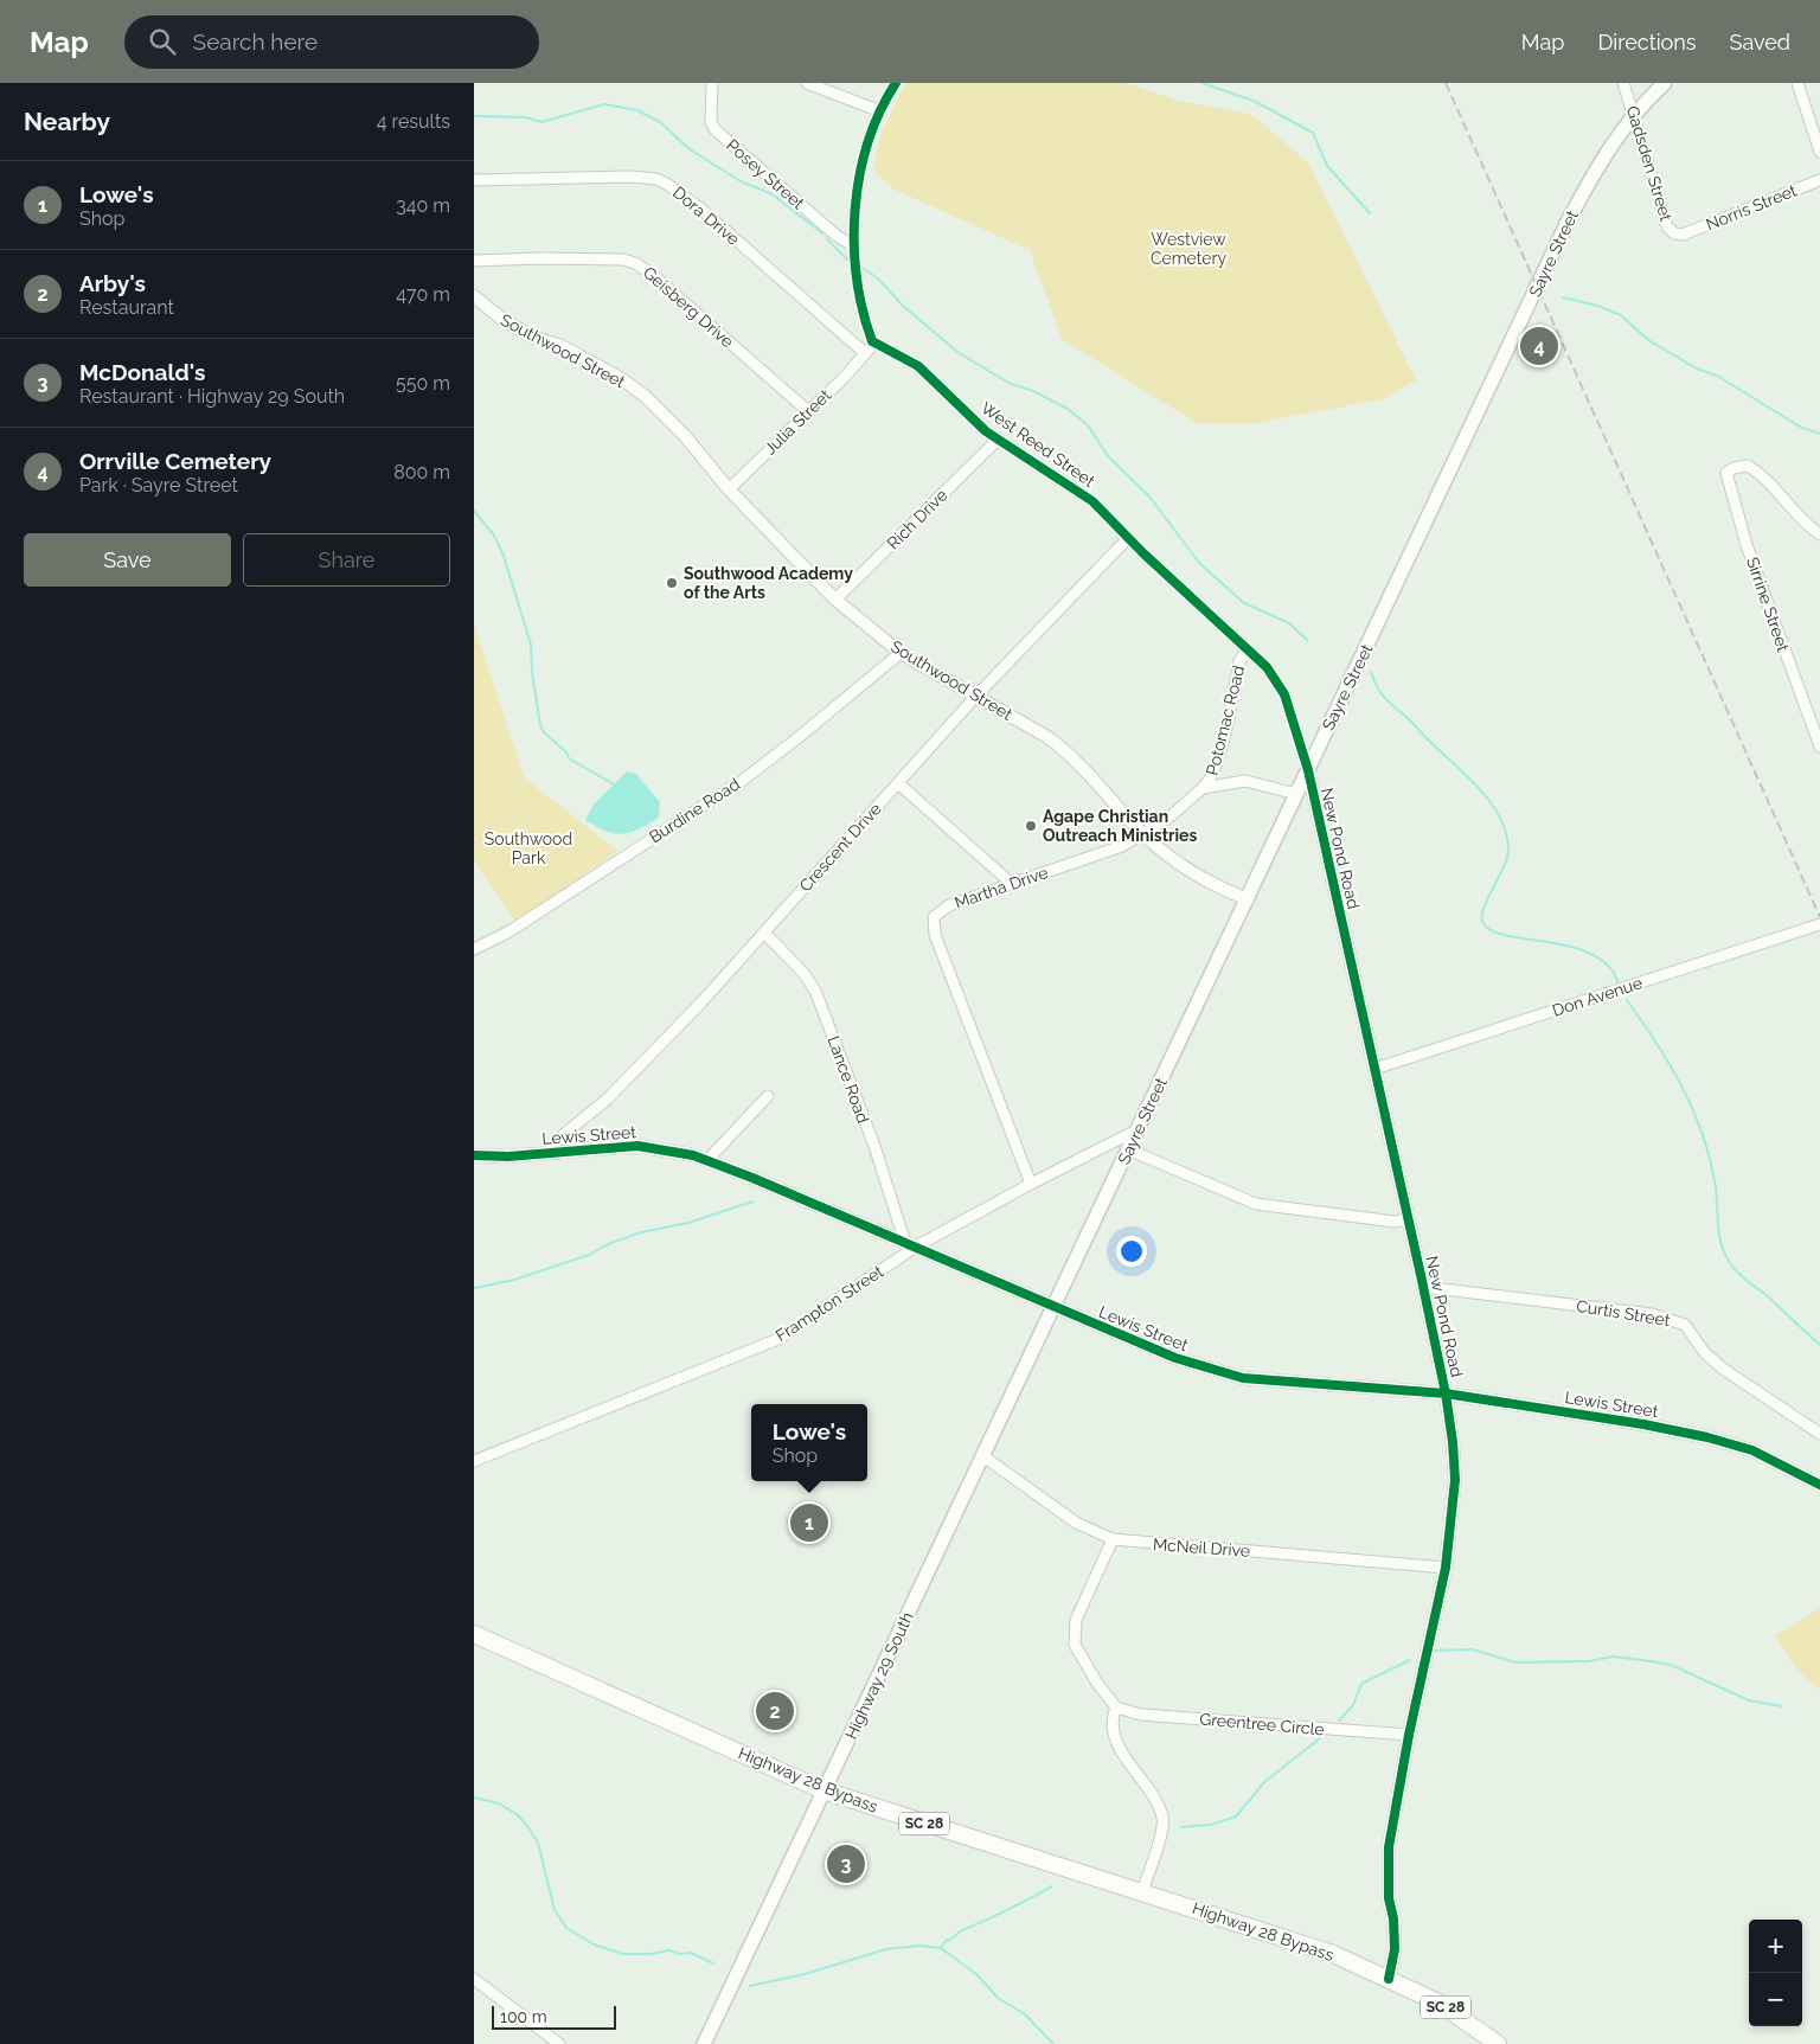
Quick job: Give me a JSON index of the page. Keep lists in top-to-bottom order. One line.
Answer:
{"streets":{"highway":["Highway 28 Bypass","SC 28"],"main road":["Sayre Street","Highway 29 South"],"street":["Gadsden Street","Posey Street","Norris Street","Dora Drive","Geisberg Drive","Southwood Street","Julia Street","West Reed Street","Rich Drive","Sirrine Street","Potomac Road","Burdine Road","Crescent Drive","New Pond Road","Martha Drive","Don Avenue","Lance Road","Lewis Street","Frampton Street","Curtis Street","McNeil Drive","Greentree Circle"]},"crossings":[["Gadsden Street","Norris Street"],["Gadsden Street","Sayre Street"],["Dora Drive","Julia Street"],["Sayre Street","Southwood Street"],["Sayre Street","West Reed Street"],["Sayre Street","New Pond Road"],["Sayre Street","Martha Drive"],["Sayre Street","Lewis Street"],["Sayre Street","Frampton Street"],["Sayre Street","Highway 29 South"],["Geisberg Drive","Julia Street"],["Southwood Street","Julia Street"],["Southwood Street","Rich Drive"],["Southwood Street","Burdine Road"],["Southwood Street","Crescent Drive"],["Southwood Street","Martha Drive"],["Julia Street","West Reed Street"],["West Reed Street","Rich Drive"],["West Reed Street","Potomac Road"],["West Reed Street","Crescent Drive"],["West Reed Street","New Pond Road"],["Potomac Road","Martha Drive"],["Crescent Drive","Lance Road"],["Crescent Drive","Lewis Street"],["New Pond Road","Don Avenue"],["New Pond Road","Lewis Street"],["New Pond Road","Curtis Street"],["New Pond Road","McNeil Drive"],["New Pond Road","Greentree Circle"],["New Pond Road","Highway 28 Bypass"],["New Pond Road","SC 28"],["Martha Drive","Frampton Street"],["Lance Road","Lewis Street"],["Lance Road","Frampton Street"],["Lewis Street","Frampton Street"],["Lewis Street","Highway 29 South"],["McNeil Drive","Highway 29 South"],["Highway 29 South","Highway 28 Bypass"],["Highway 28 Bypass","SC 28"]],"parks":["Westview Cemetery","Southwood Park"],"places":["Southwood Academy of the Arts","Agape Christian Outreach Ministries"],"scale_bar":"100 m","page":{"header":"Map","search":"Search here","nav":["Map","Directions","Saved"],"heading":["Nearby","4 results"],"list":[{"mark":"1","name":"Lowe's","note":"Shop","value":"340 m"},{"mark":"2","name":"Arby's","note":"Restaurant","value":"470 m"},{"mark":"3","name":"McDonald's","note":"Restaurant · Highway 29 South","value":"550 m"},{"mark":"4","name":"Orrville Cemetery","note":"Park · Sayre Street","value":"800 m"}],"pins":["4","1","2","3"],"buttons":["Save","Share"],"popup":["Lowe's","Shop"],"map_buttons":["+","−"],"scale":"100 m"}}
